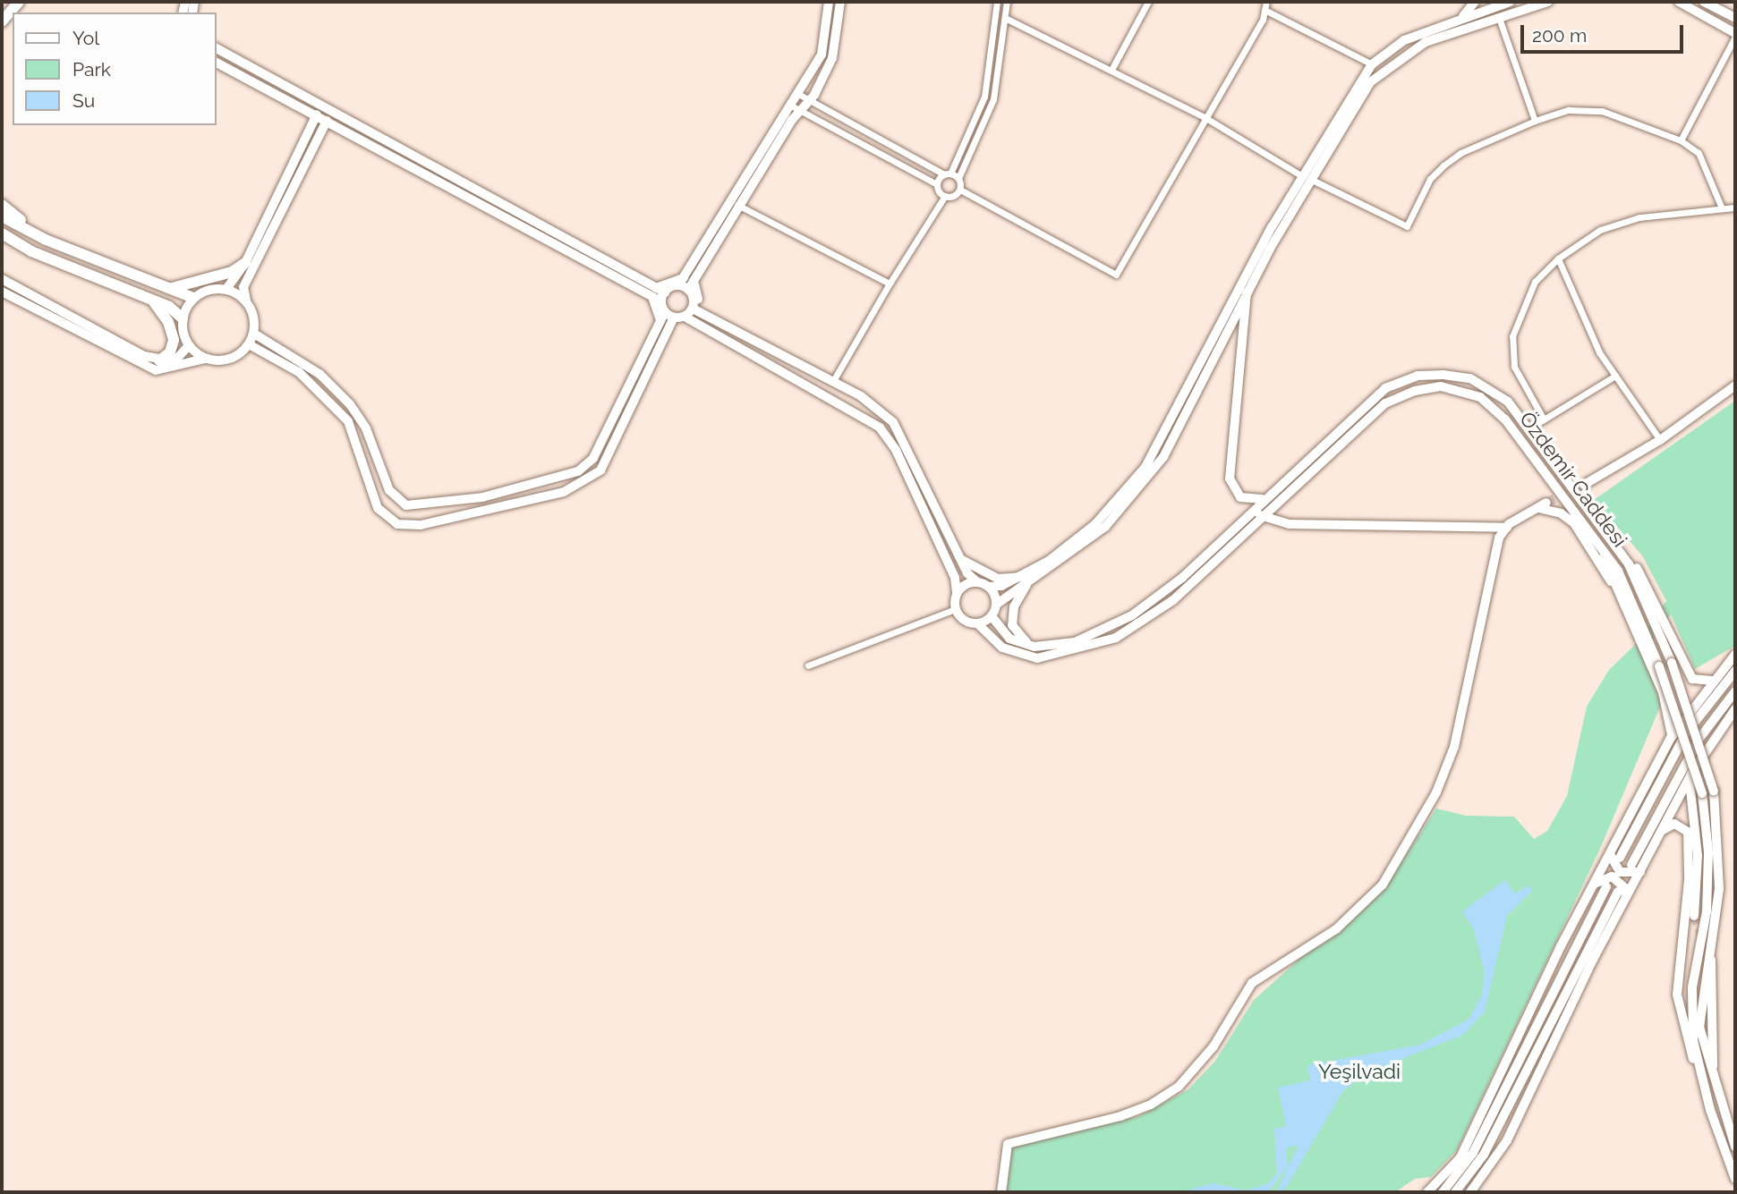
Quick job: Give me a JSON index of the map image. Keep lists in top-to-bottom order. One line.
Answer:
{"streets":{"main road":["Özdemir Caddesi"]},"parks":["Yeşilvadi"],"legend":["Yol","Park","Su"],"scale_bar":"200 m"}
